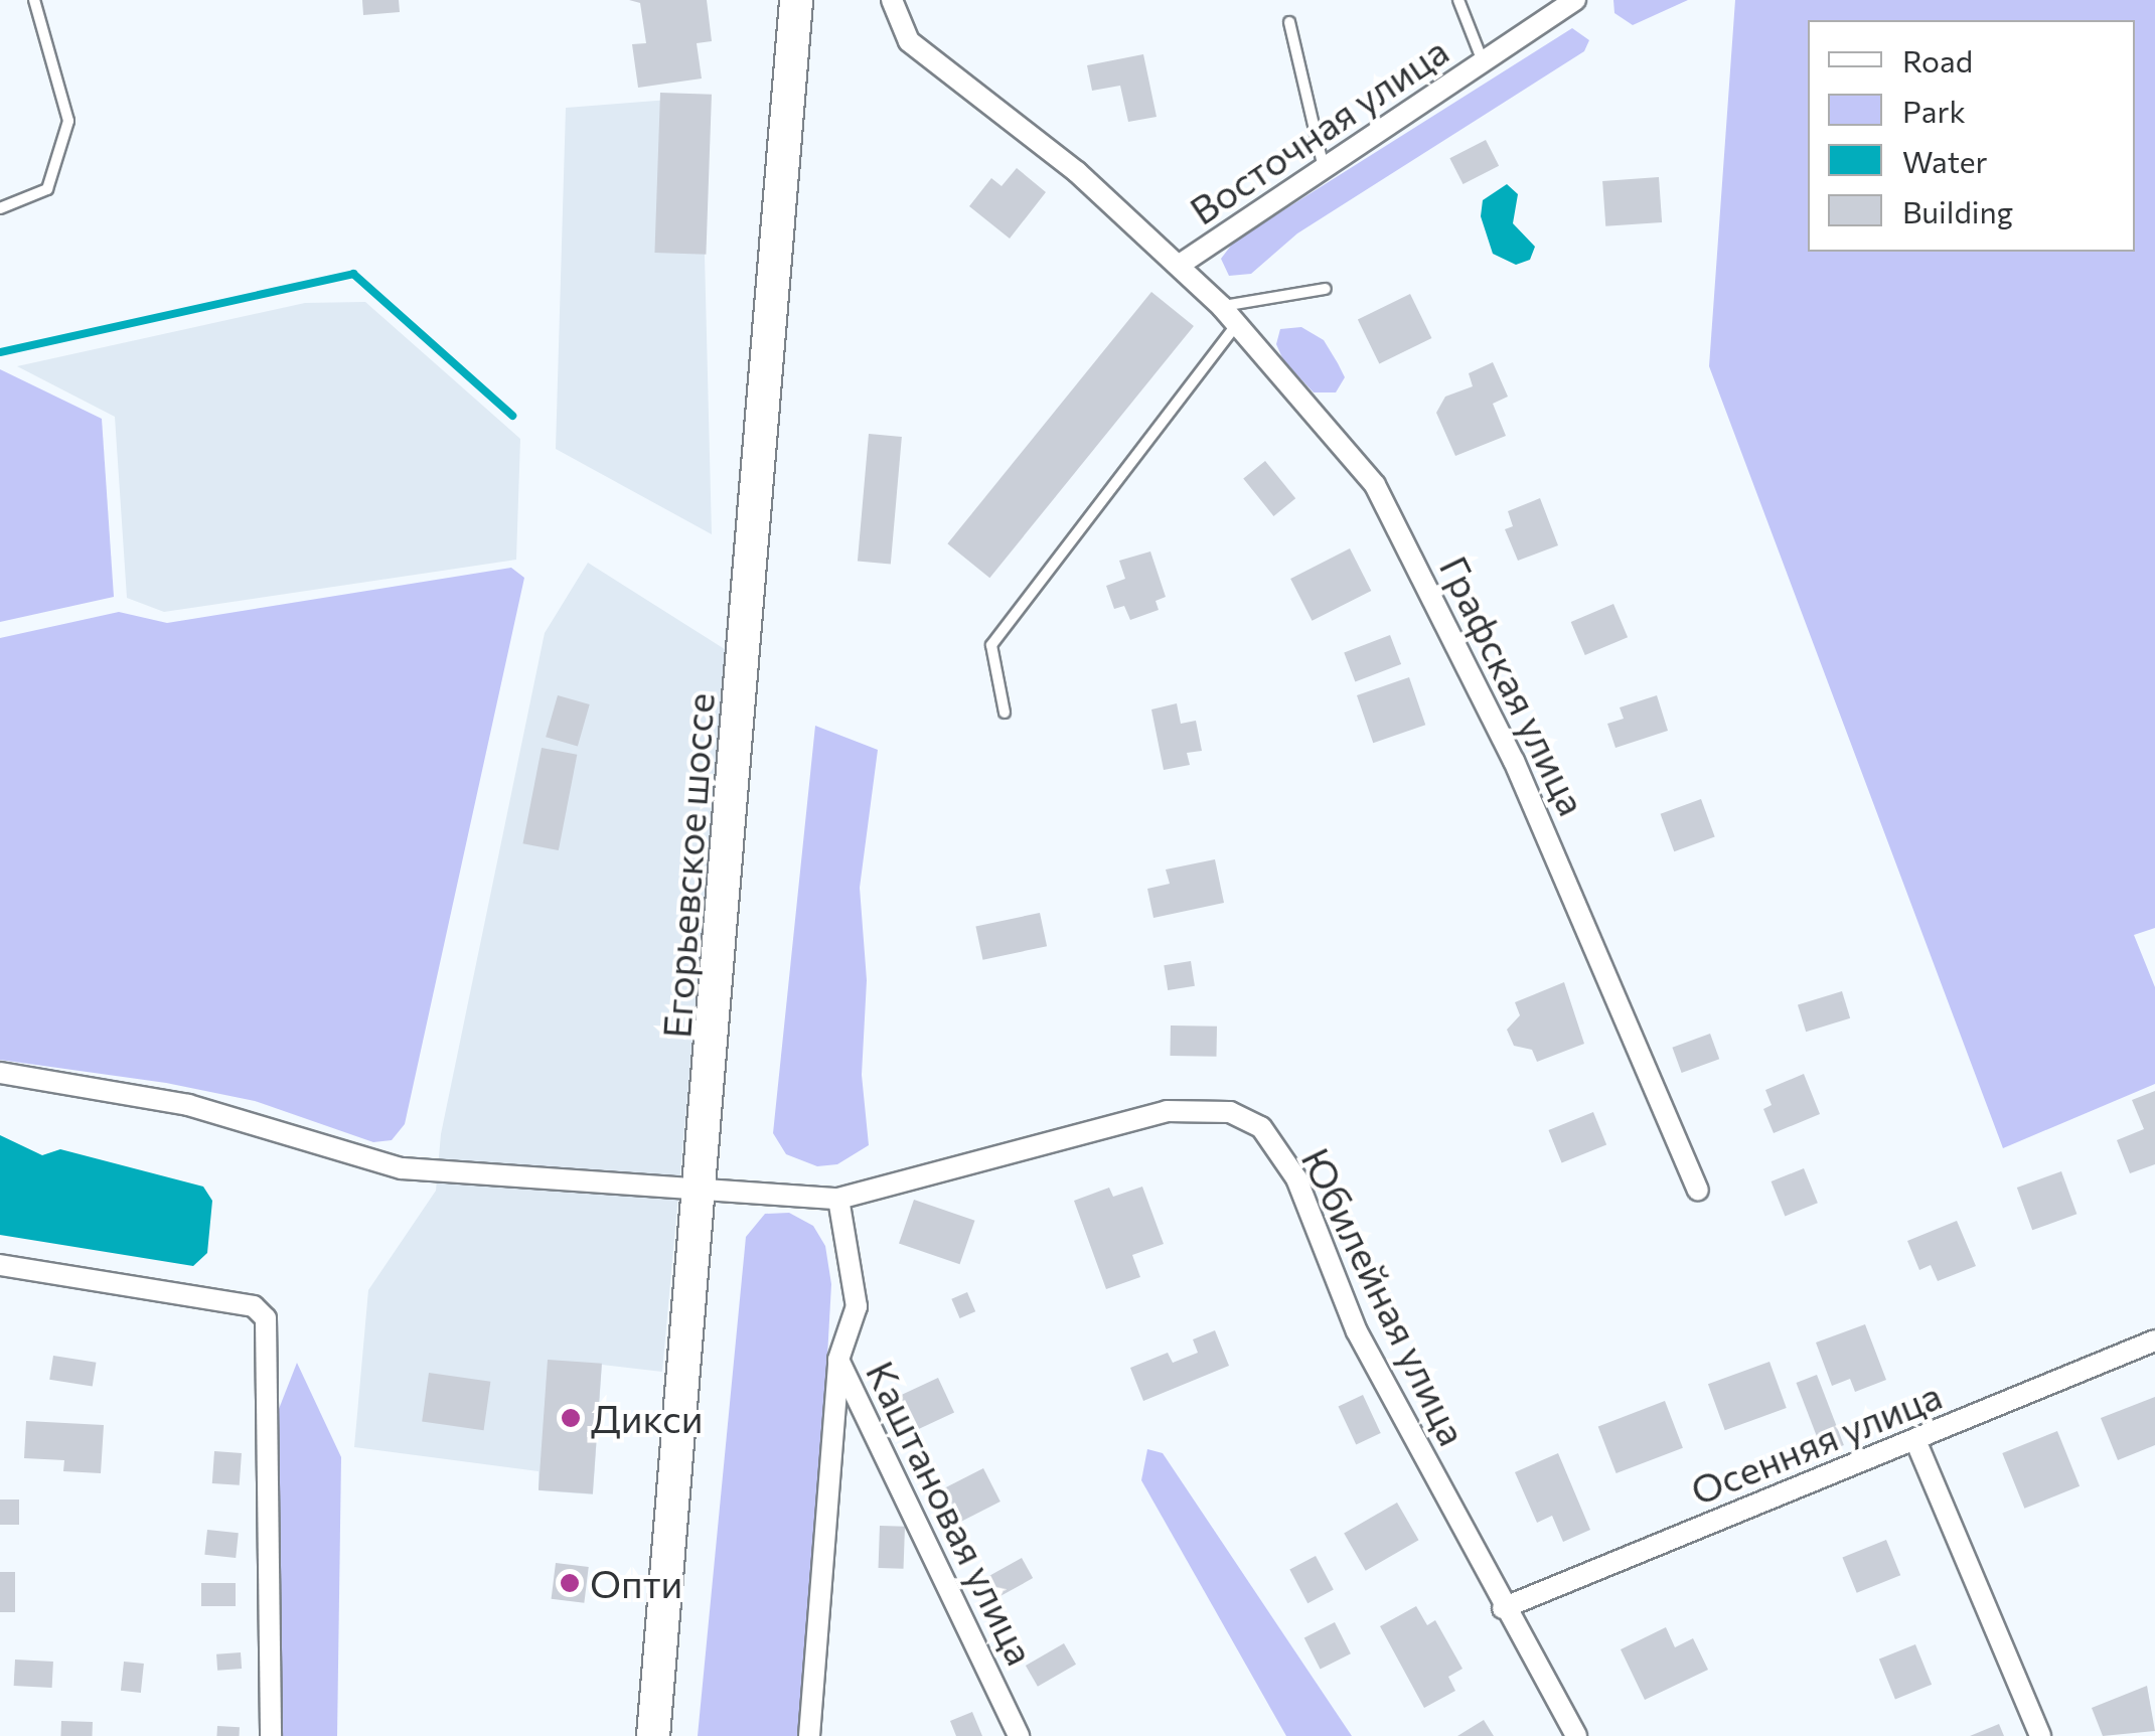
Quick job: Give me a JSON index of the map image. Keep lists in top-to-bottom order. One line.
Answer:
{"streets":{"main road":["Егорьевское шоссе"],"street":["Восточная улица","Графская улица","Юбилейная улица","Осенняя улица","Каштановая улица"]},"crossings":[["Восточная улица","Графская улица"],["Егорьевское шоссе","Юбилейная улица"],["Юбилейная улица","Осенняя улица"],["Юбилейная улица","Каштановая улица"]],"places":["Дикси","Опти"],"legend":["Road","Park","Water","Building"]}
